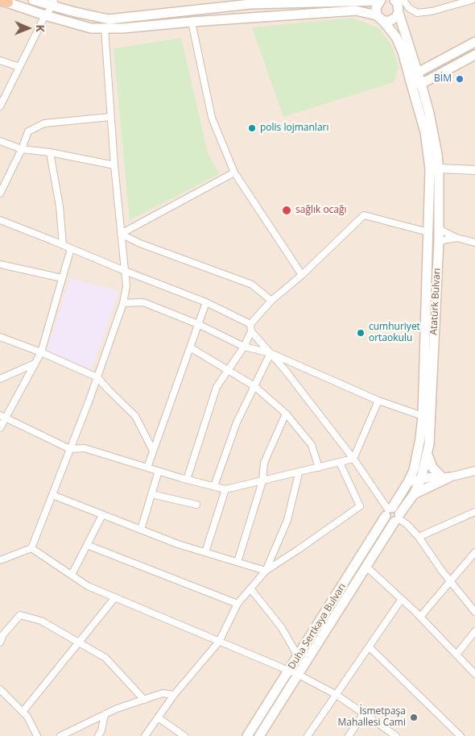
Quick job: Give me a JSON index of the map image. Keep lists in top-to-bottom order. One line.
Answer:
{"streets":{"main road":["Atatürk Bulvarı","Duha Sertkaya Bulvarı"]},"crossings":[["Atatürk Bulvarı","Duha Sertkaya Bulvarı"]],"places":["BİM","polis lojmanları","sağlık ocağı","cumhuriyet ortaokulu","İsmetpaşa Mahallesi Cami"],"north":"right"}
